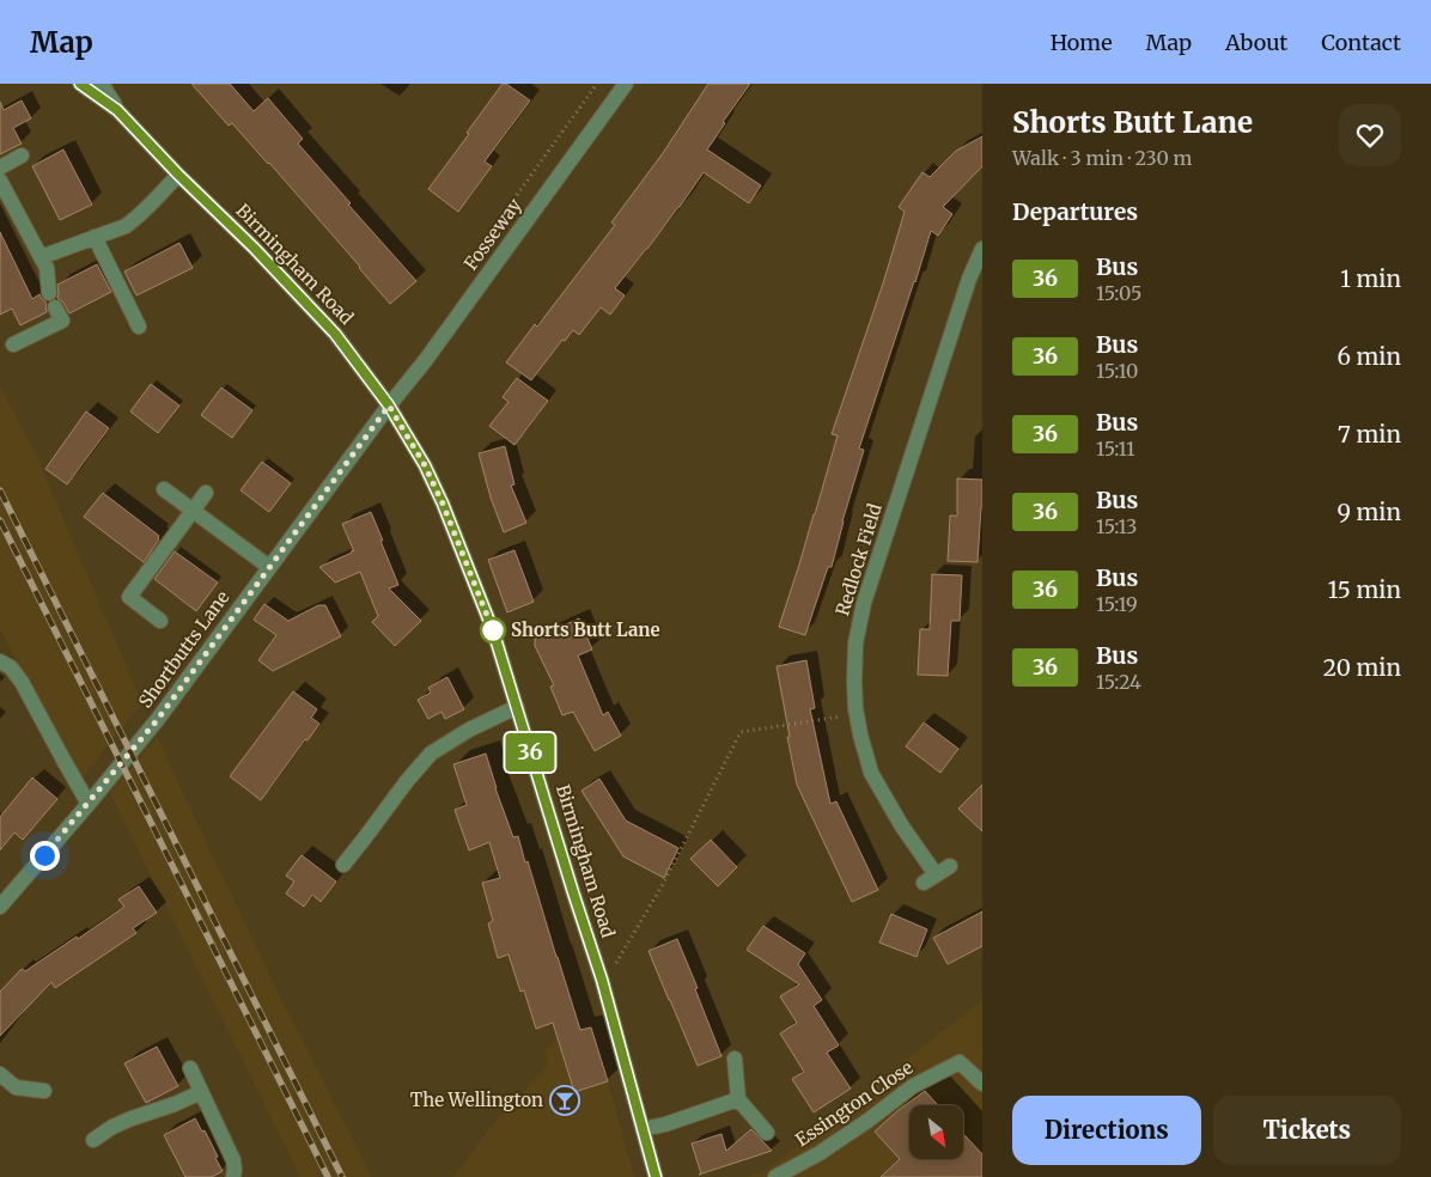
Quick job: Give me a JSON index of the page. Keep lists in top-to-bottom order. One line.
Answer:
{"streets":{"street":["Fosseway","Birmingham Road","Redlock Field","Shortbutts Lane","Essington Close"]},"crossings":[["Fosseway","Birmingham Road"],["Fosseway","Shortbutts Lane"],["Birmingham Road","Shortbutts Lane"]],"places":{"other":["Shorts Butt Lane"],"bar":["The Wellington"]},"lines":["bus line 36"],"north":"bottom right","page":{"header":"Map","nav":["Home","Map","About","Contact"],"on_map":"36","heading":[["Shorts Butt Lane","Walk · 3 min · 230 m"],"Departures"],"list":[{"mark":"36","name":"Bus","note":"15:05","value":"1 min"},{"mark":"36","name":"Bus","note":"15:10","value":"6 min"},{"mark":"36","name":"Bus","note":"15:11","value":"7 min"},{"mark":"36","name":"Bus","note":"15:13","value":"9 min"},{"mark":"36","name":"Bus","note":"15:19","value":"15 min"},{"mark":"36","name":"Bus","note":"15:24","value":"20 min"}],"buttons":["Directions","Tickets"]}}
